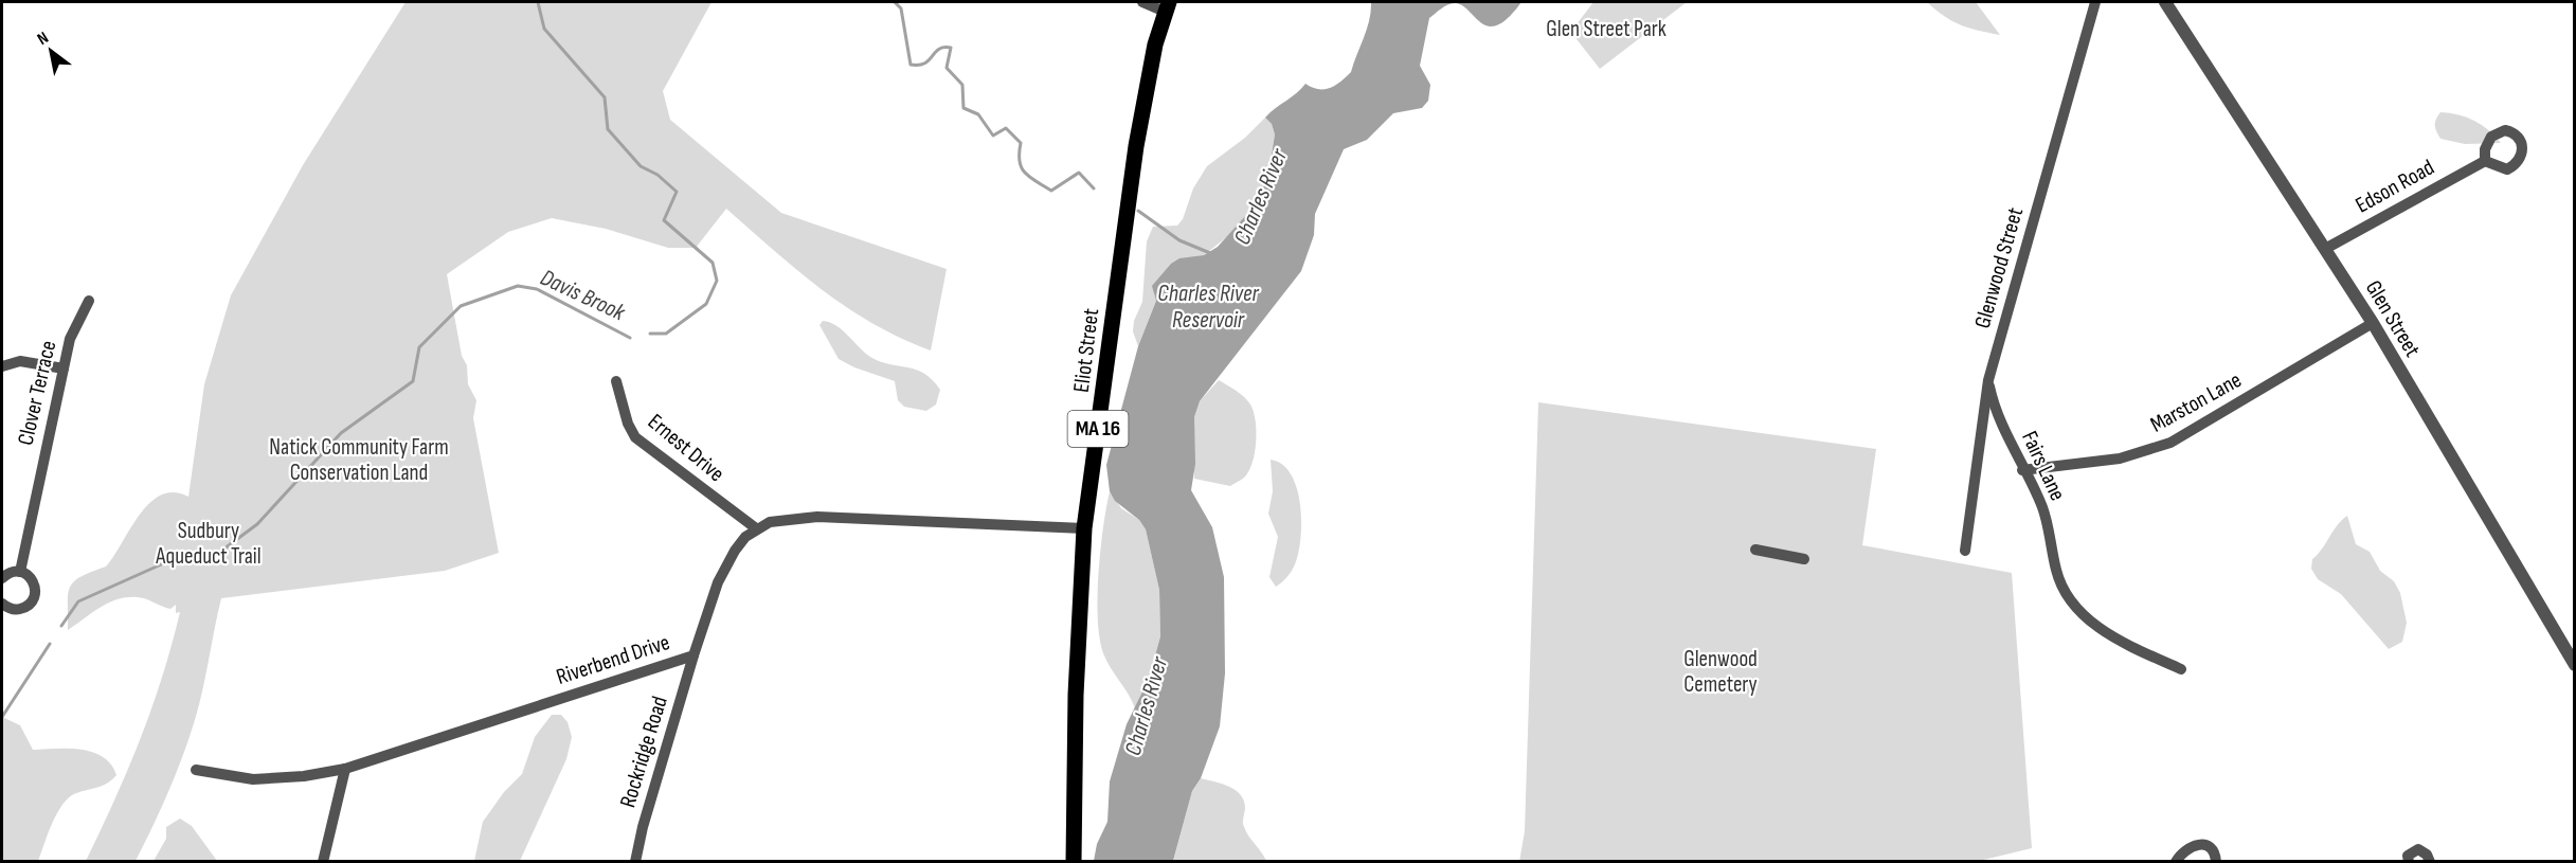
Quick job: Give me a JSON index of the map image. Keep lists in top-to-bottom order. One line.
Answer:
{"streets":{"main road":["Eliot Street","MA 16"],"street":["Edson Road","Glenwood Street","Glen Street","Clover Terrace","Marston Lane","Ernest Drive","Fairs Lane","Riverbend Drive","Rockridge Road"]},"crossings":[["Edson Road","Glen Street"],["Glenwood Street","Fairs Lane"],["Glen Street","Marston Lane"],["Eliot Street","Riverbend Drive"],["Marston Lane","Fairs Lane"],["Ernest Drive","Riverbend Drive"],["Riverbend Drive","Rockridge Road"]],"water":["Charles River","Charles River Reservoir","Davis Brook"],"parks":["Glen Street Park","Natick Community Farm Conservation Land","Sudbury Aqueduct Trail","Glenwood Cemetery"],"north":"top left"}
